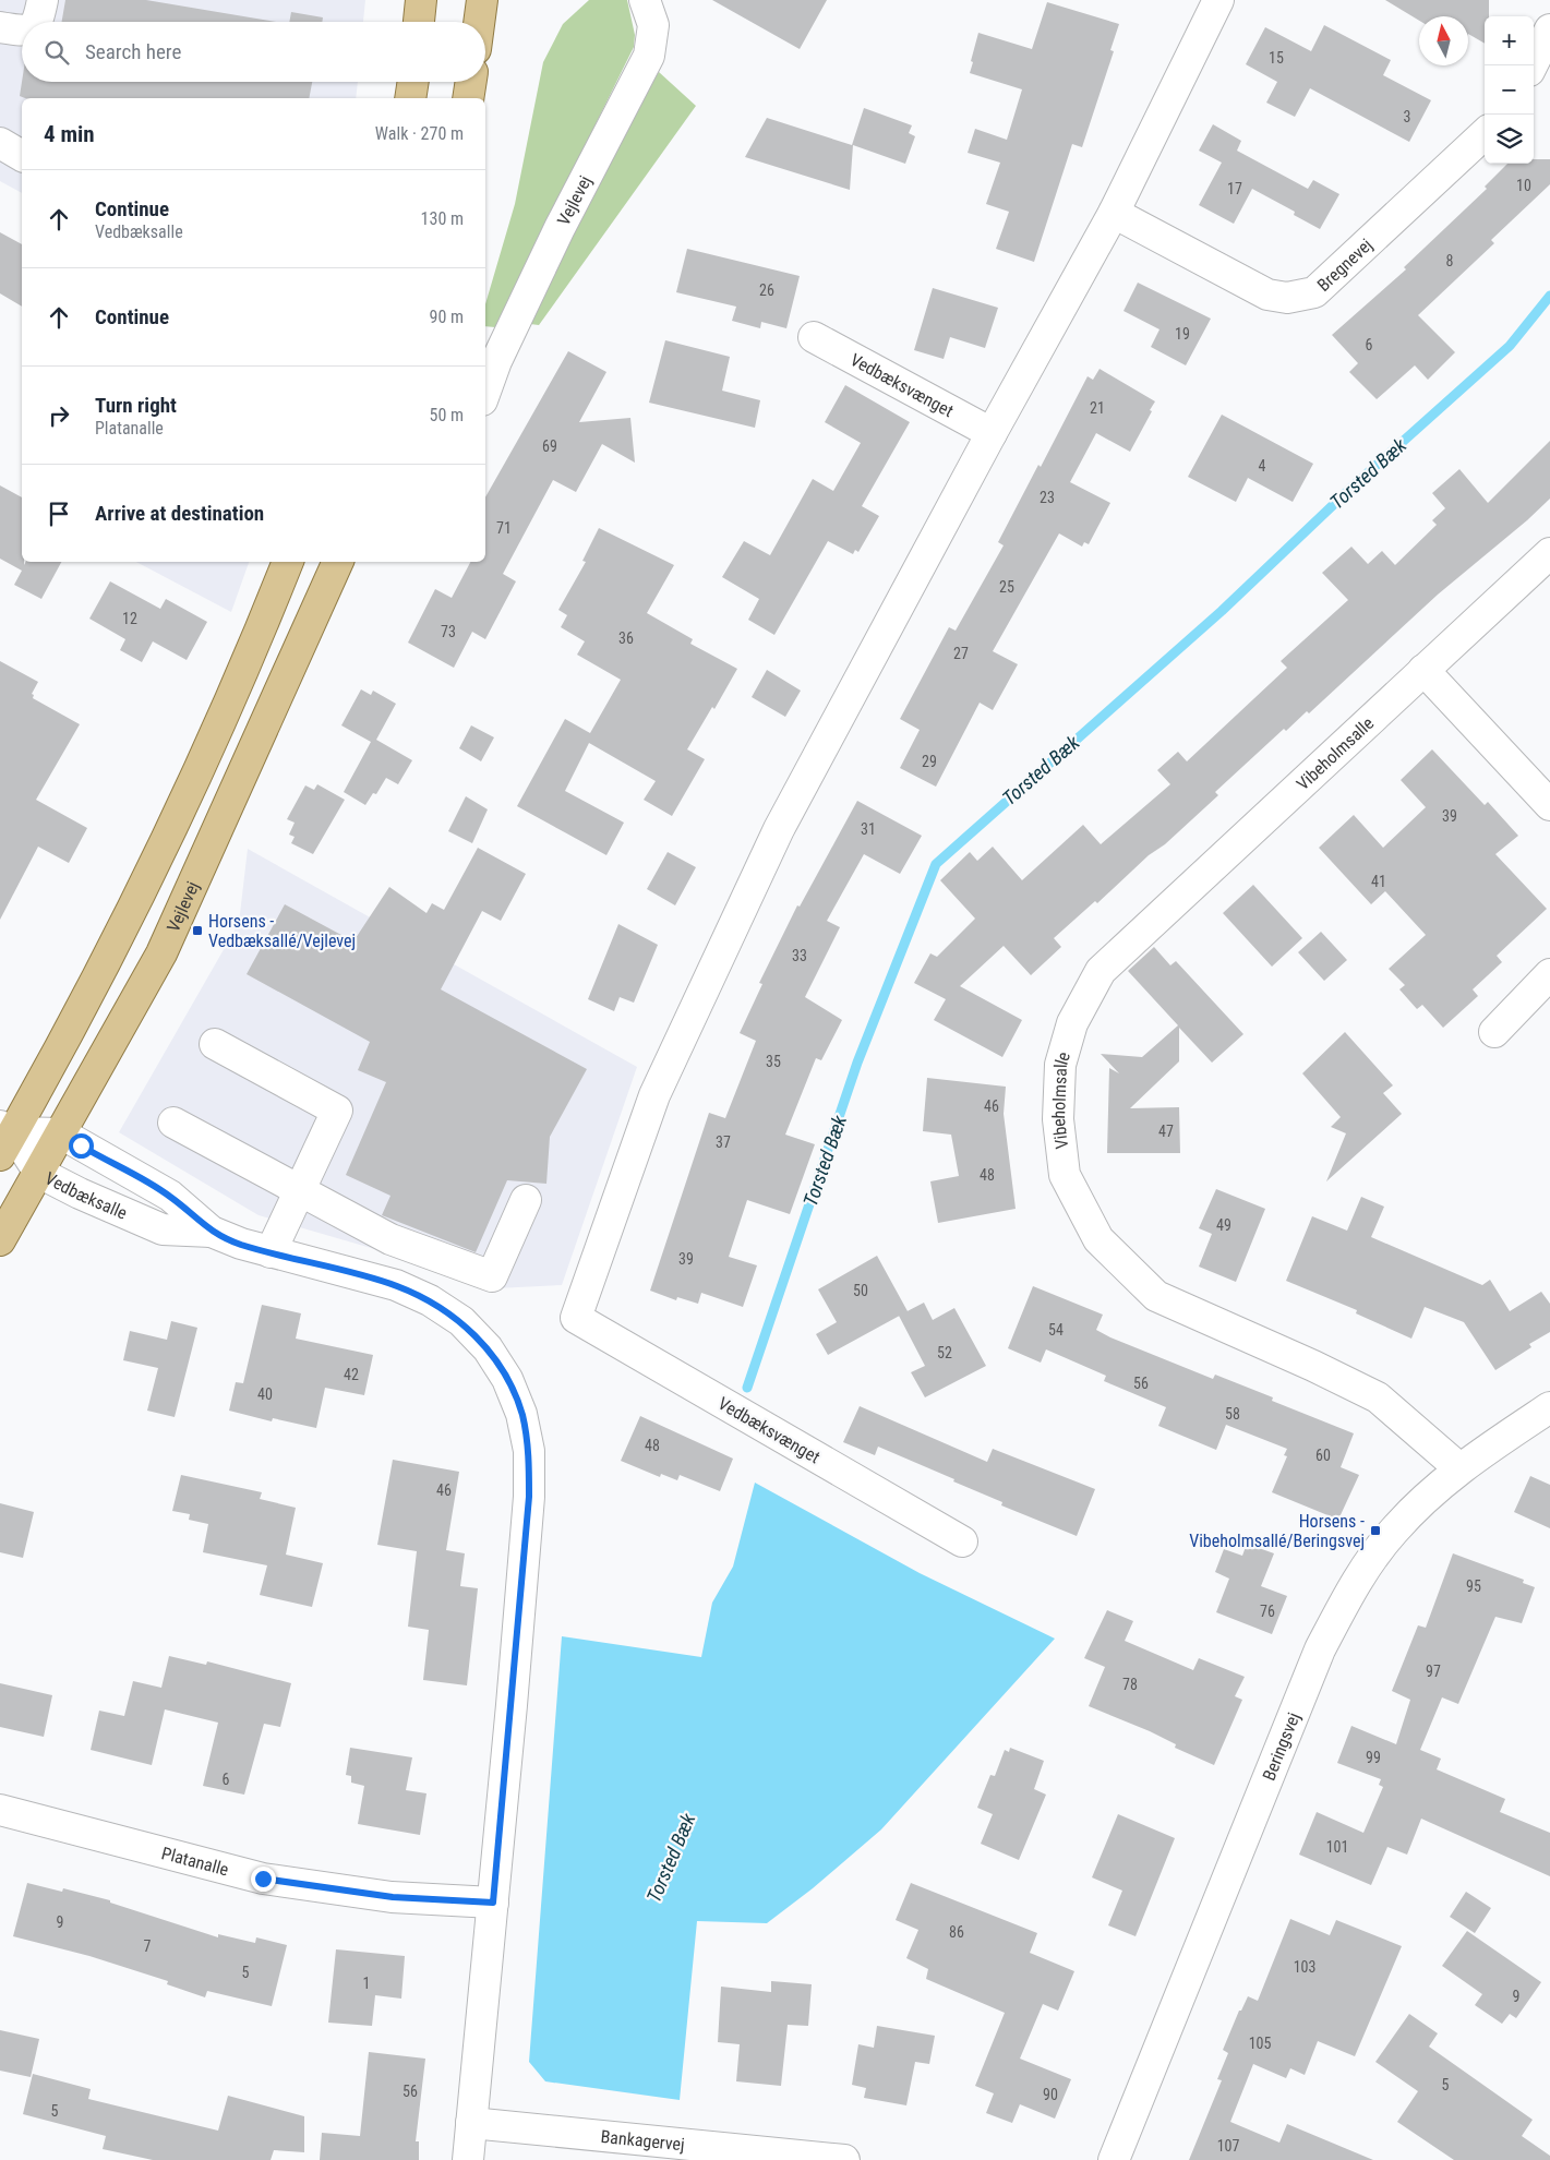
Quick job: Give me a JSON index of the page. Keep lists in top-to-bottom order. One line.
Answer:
{"streets":{"main road":["Vejlevej"],"street":["Bregnevej","Vedbæksvænget","Vibeholmsalle","Vedbæksalle","Beringsvej","Platanalle","Bankagervej"]},"crossings":[["Vejlevej","Vedbæksalle"],["Vibeholmsalle","Beringsvej"],["Vedbæksalle","Platanalle"],["Vedbæksalle","Bankagervej"]],"water":["Torsted Bæk"],"places":{"transit":["Horsens - Vedbæksallé/Vejlevej","Horsens - Vibeholmsallé/Beringsvej"]},"house_numbers":["15","3","10","17","8","26","19","6","21","69","4","23","71","25","12","73","36","27","29","39","31","41","33","35","46","47","37","48","49","39","50","54","52","42","56","40","58","48","60","46","95","76","97","78","99","6","101","9","86","7","103","5","1","9","105","5","56","90","5","107"],"north":"top","page":{"map_buttons":["+","−"],"search":"Search here","heading":["4 min","Walk · 270 m"],"list":[["Continue","Vedbæksalle","130 m"],["Continue","90 m"],["Turn right","Platanalle","50 m"],"Arrive at destination"]}}
